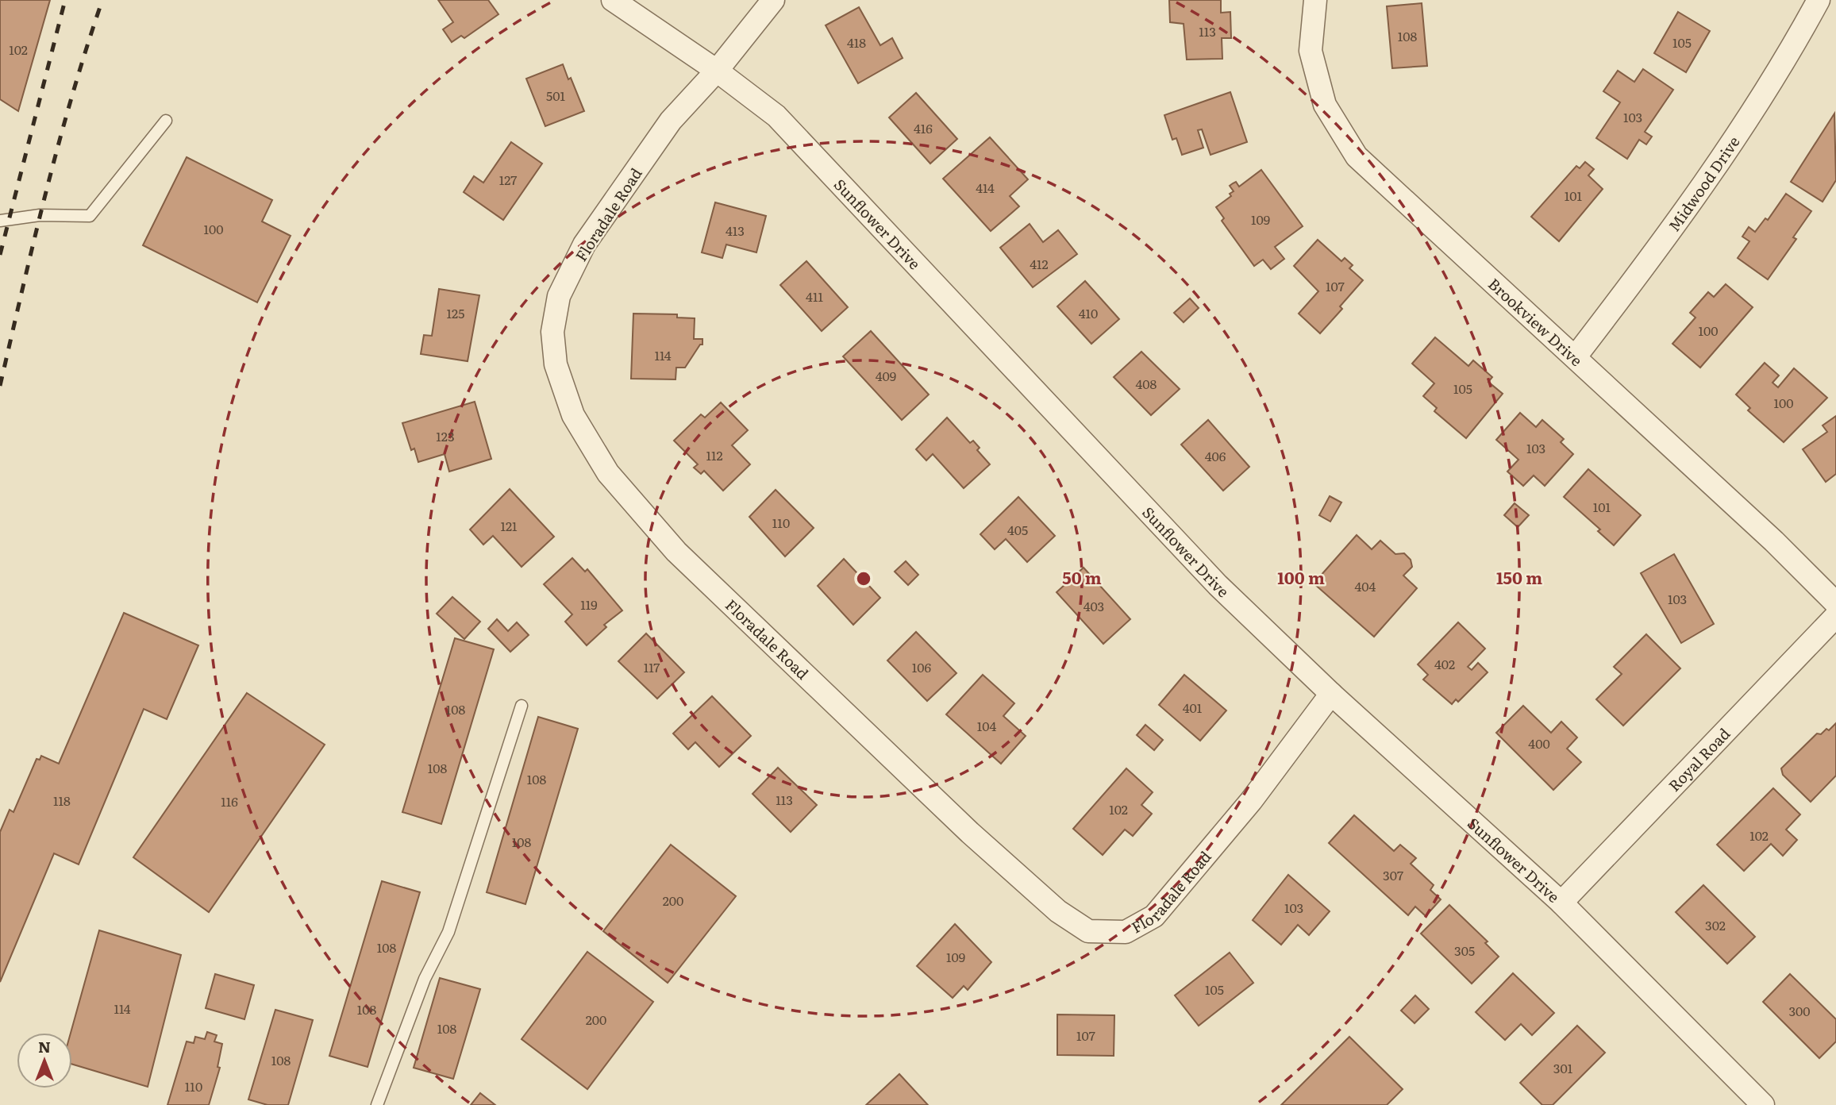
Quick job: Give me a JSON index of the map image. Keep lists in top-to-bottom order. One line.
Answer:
{"streets":{"street":["Midwood Drive","Floradale Road","Sunflower Drive","Brookview Drive","Royal Road"]},"crossings":[["Midwood Drive","Brookview Drive"],["Floradale Road","Sunflower Drive"],["Sunflower Drive","Royal Road"]],"house_numbers":["113","108","418","105","102","501","103","416","127","414","101","109","100","413","412","107","411","125","410","100","114","409","408","105","100","123","103","112","406","101","110","121","405","404","103","119","403","402","117","106","401","108","104","400","108","108","113","118","116","102","102","108","307","200","103","302","108","305","109","105","114","108","300","200","108","107","108","301","110"],"north":"top","rings":["50 m","100 m","150 m"]}
